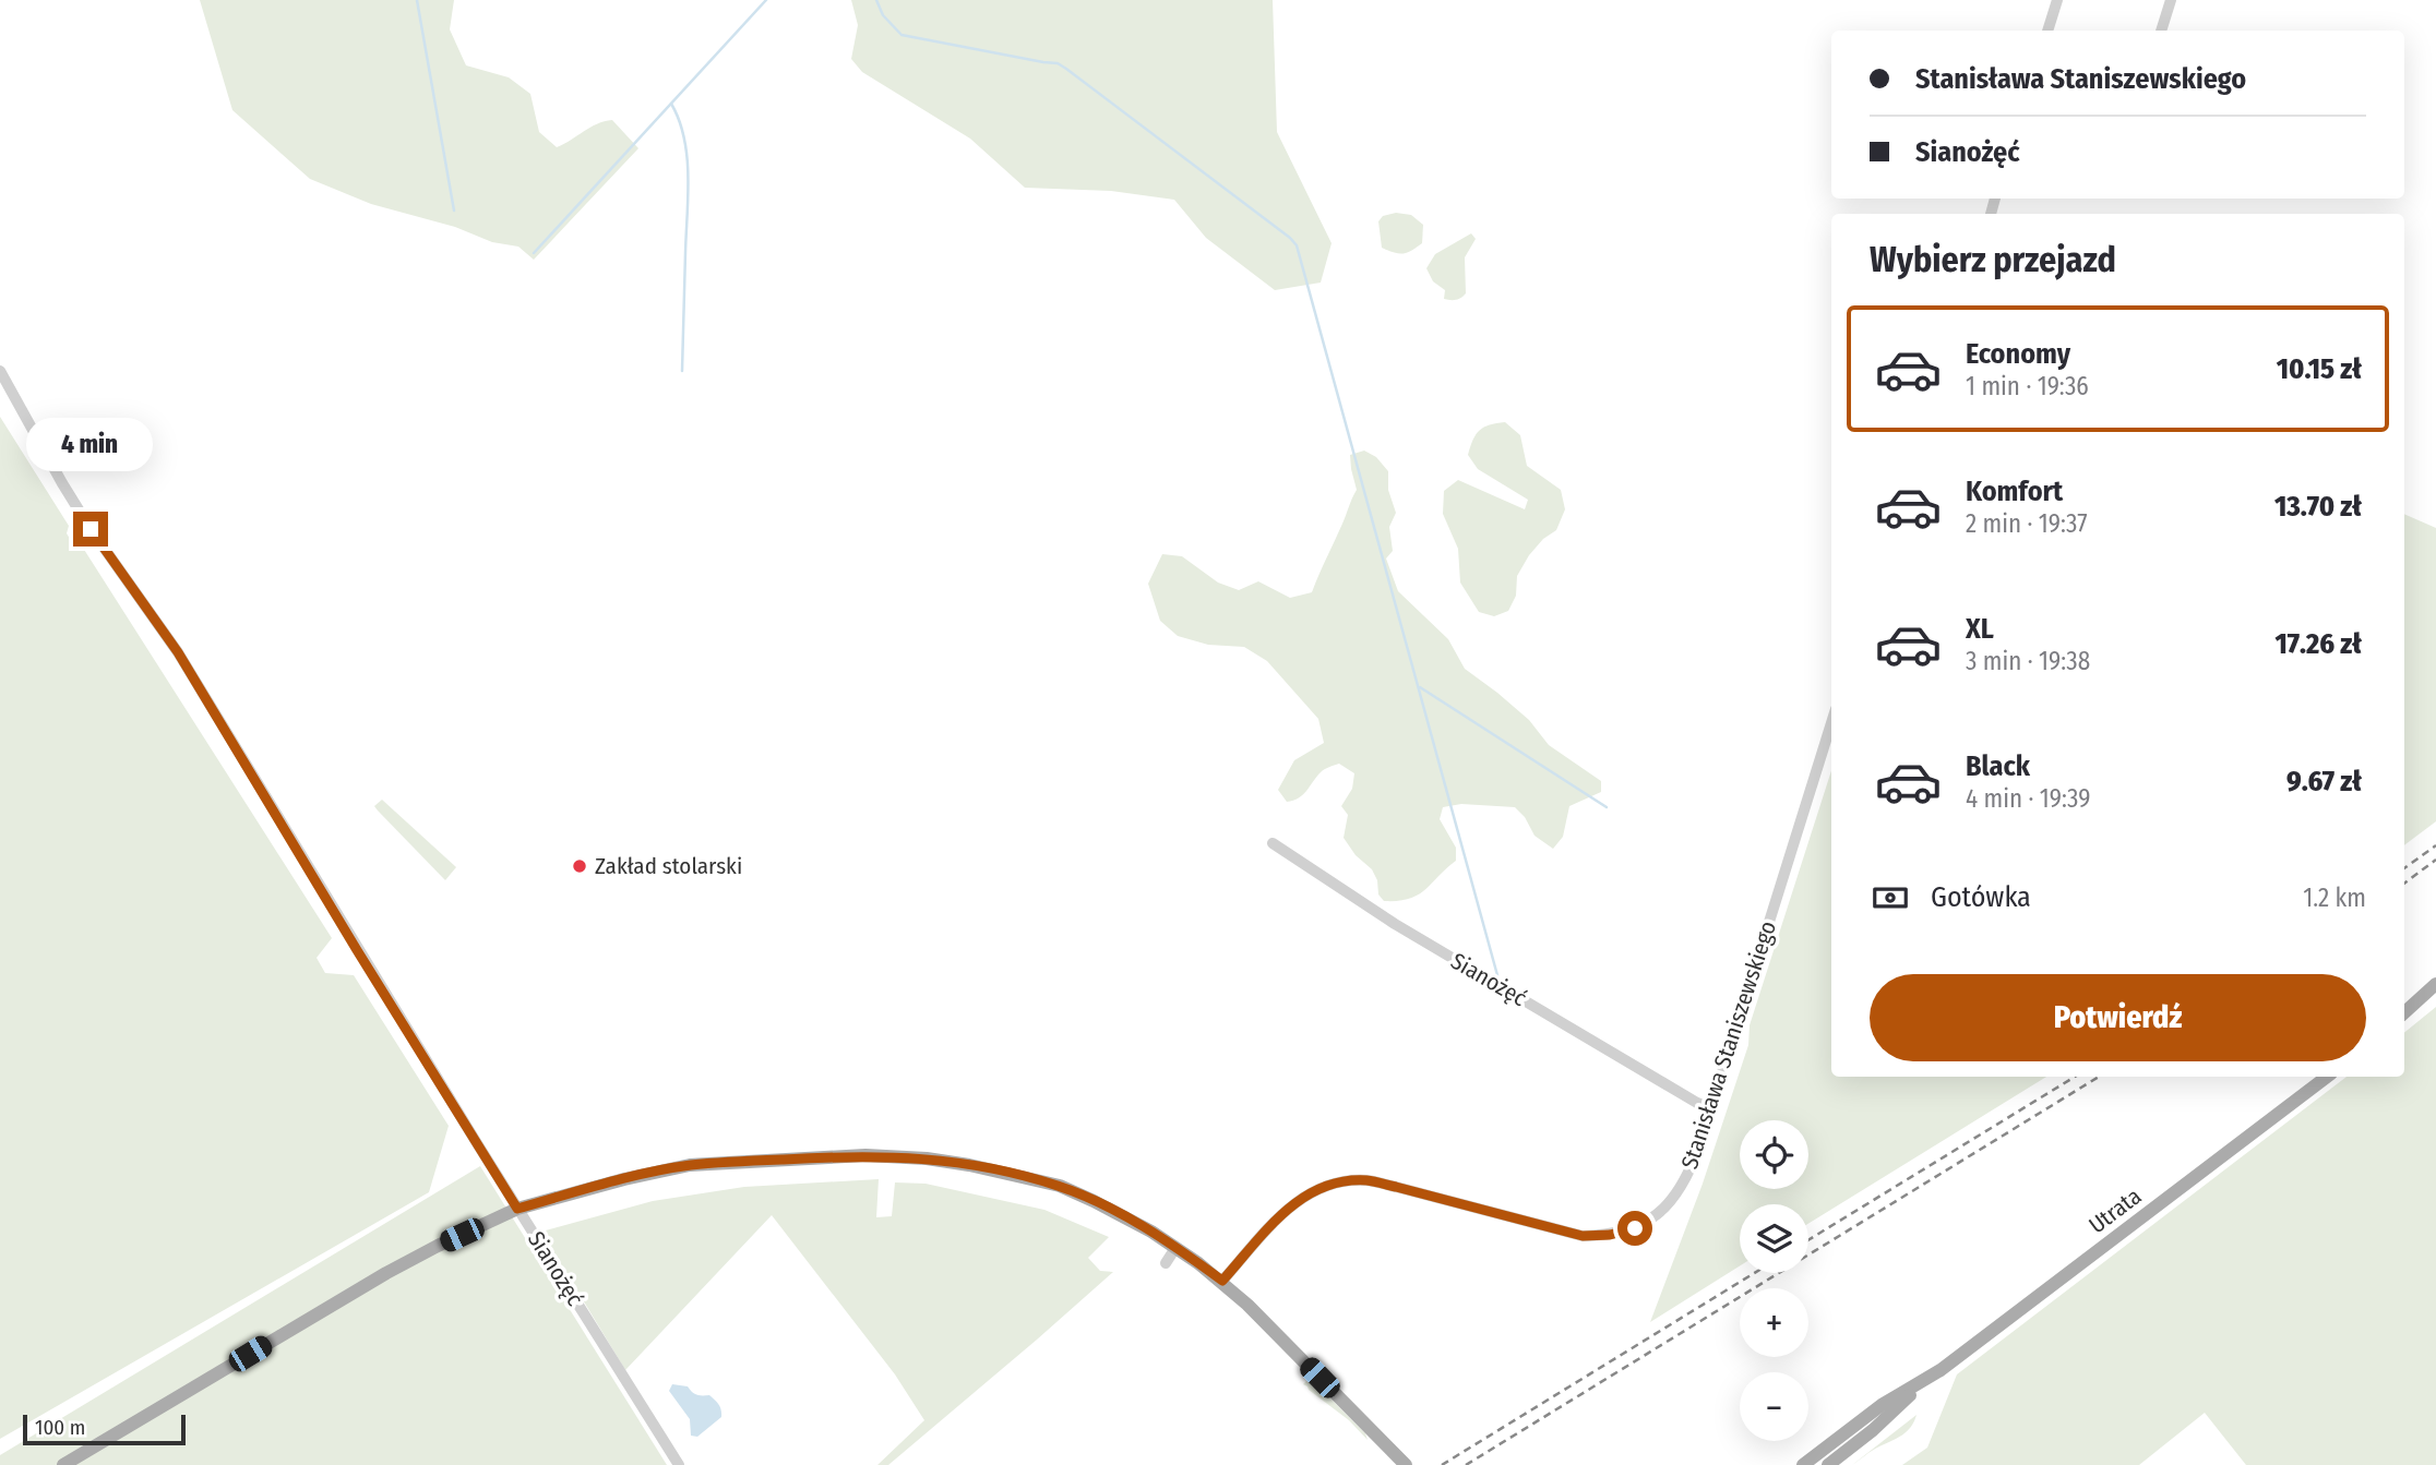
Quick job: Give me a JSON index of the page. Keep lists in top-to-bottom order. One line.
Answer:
{"streets":{"main road":["Utrata"],"street":["Sianożęć","Stanisława Staniszewskiego"]},"crossings":[["Sianożęć","Stanisława Staniszewskiego"]],"places":["Zakład stolarski"],"scale_bar":"100 m","page":{"banner":["Stanisława Staniszewskiego","Sianożęć"],"heading":"Wybierz przejazd","list":[{"name":"Economy","note":"1 min · 19:36","value":"10.15 zł"},{"name":"Komfort","note":"2 min · 19:37","value":"13.70 zł"},{"name":"XL","note":"3 min · 19:38","value":"17.26 zł"},{"name":"Black","note":"4 min · 19:39","value":"9.67 zł"}],"bubble":"4 min","pay":["Gotówka","1.2 km"],"buttons":"Potwierdź","map_buttons":["+","−"],"scale":"100 m"}}
